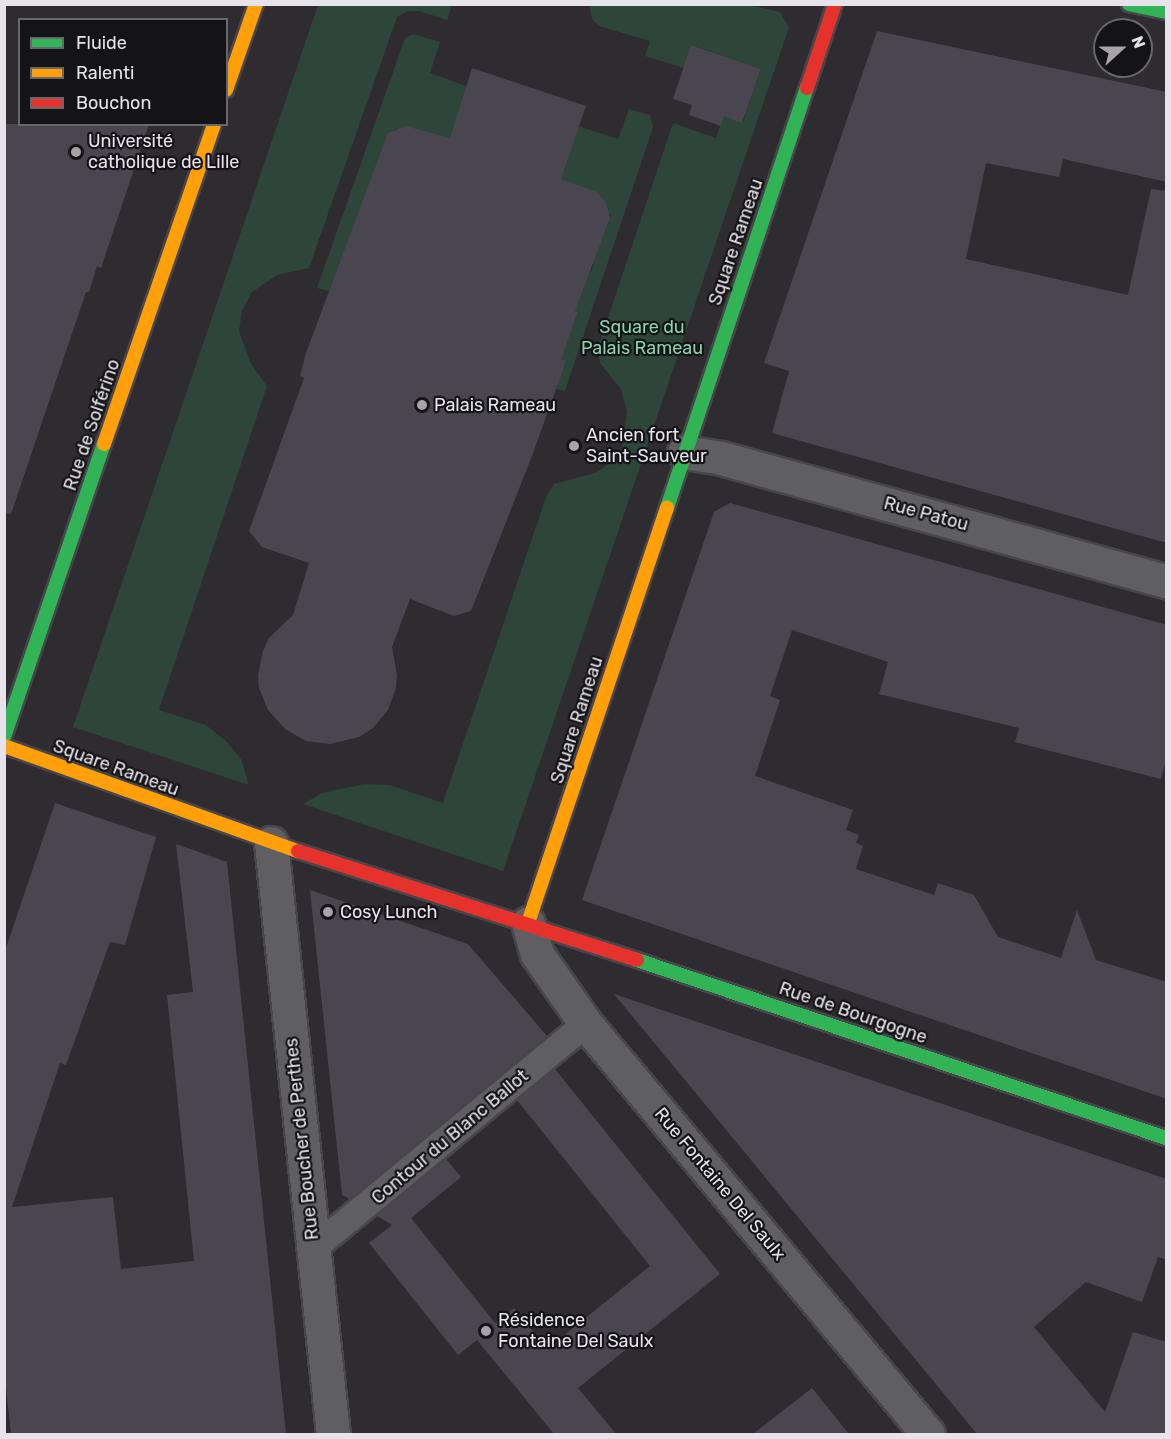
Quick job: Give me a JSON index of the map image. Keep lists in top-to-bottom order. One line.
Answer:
{"streets":{"street":["Square Rameau","Rue de Solférino","Rue Patou","Rue de Bourgogne","Rue Boucher de Perthes","Rue Fontaine Del Saulx"],"lane":["Contour du Blanc Ballot"]},"crossings":[["Square Rameau","Rue Patou"],["Square Rameau","Rue de Bourgogne"],["Square Rameau","Rue Boucher de Perthes"],["Square Rameau","Rue Fontaine Del Saulx"],["Rue de Bourgogne","Rue Fontaine Del Saulx"],["Contour du Blanc Ballot","Rue Boucher de Perthes"],["Contour du Blanc Ballot","Rue Fontaine Del Saulx"]],"parks":["Square du Palais Rameau"],"places":["Université catholique de Lille","Palais Rameau","Ancien fort Saint-Sauveur","Cosy Lunch","Résidence Fontaine Del Saulx"],"legend":["Fluide","Ralenti","Bouchon"],"north":"right"}
